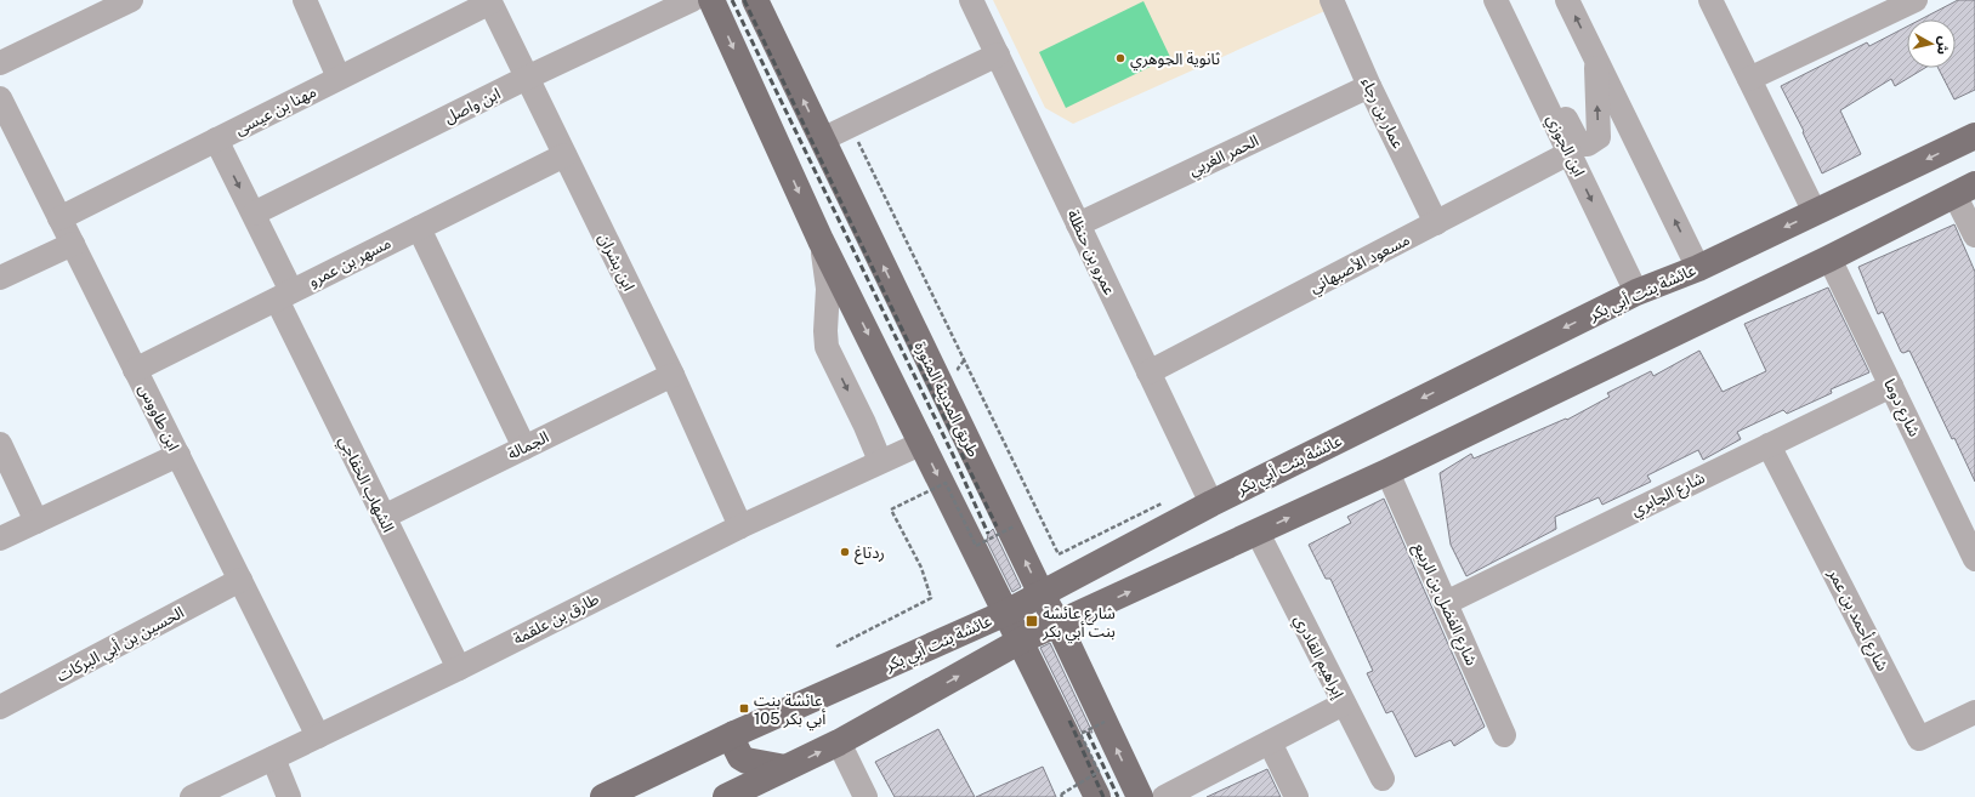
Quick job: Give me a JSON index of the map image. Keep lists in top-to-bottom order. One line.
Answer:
{"streets":{"main road":["عائشة بنت أبي بكر","طريق المدينة المنورة"],"street":["ابن واصل","مهنا بن عيسى","عمار بن رجاء","ابن الجوزي","الحمر الغربي","عمرو بن حنظلة","مسهر بن عمرو","ابن بشران","مسعود الأصبهاني","شارع دوما","ابن طاووس","الجمالة","الشهاب الخفاجي","شارع الجابري","شارع الفضل بن الربيع","طارق بن علقمة","شارع أحمد بن عمر","الحسين بن أبي البركات","إبراهيم القادري"]},"crossings":[["ابن واصل","ابن بشران"],["ابن واصل","الشهاب الخفاجي"],["مهنا بن عيسى","ابن بشران"],["مهنا بن عيسى","ابن طاووس"],["مهنا بن عيسى","الشهاب الخفاجي"],["عمار بن رجاء","الحمر الغربي"],["عمار بن رجاء","مسعود الأصبهاني"],["ابن الجوزي","مسعود الأصبهاني"],["ابن الجوزي","عائشة بنت أبي بكر"],["الحمر الغربي","عمرو بن حنظلة"],["عمرو بن حنظلة","مسعود الأصبهاني"],["عمرو بن حنظلة","عائشة بنت أبي بكر"],["مسهر بن عمرو","ابن بشران"],["مسهر بن عمرو","ابن طاووس"],["مسهر بن عمرو","الشهاب الخفاجي"],["ابن بشران","الجمالة"],["ابن بشران","طارق بن علقمة"],["عائشة بنت أبي بكر","طريق المدينة المنورة"],["شارع دوما","شارع الجابري"],["ابن طاووس","طارق بن علقمة"],["ابن طاووس","الحسين بن أبي البركات"],["الجمالة","الشهاب الخفاجي"],["الشهاب الخفاجي","طارق بن علقمة"],["شارع الجابري","شارع الفضل بن الربيع"],["شارع الجابري","شارع أحمد بن عمر"]],"places":{"other":["ثانوية الجوهري","ردتاغ"],"transit":["شارع عائشة بنت أبي بكر","عائشة بنت أبي بكر 105"]},"north":"right"}
